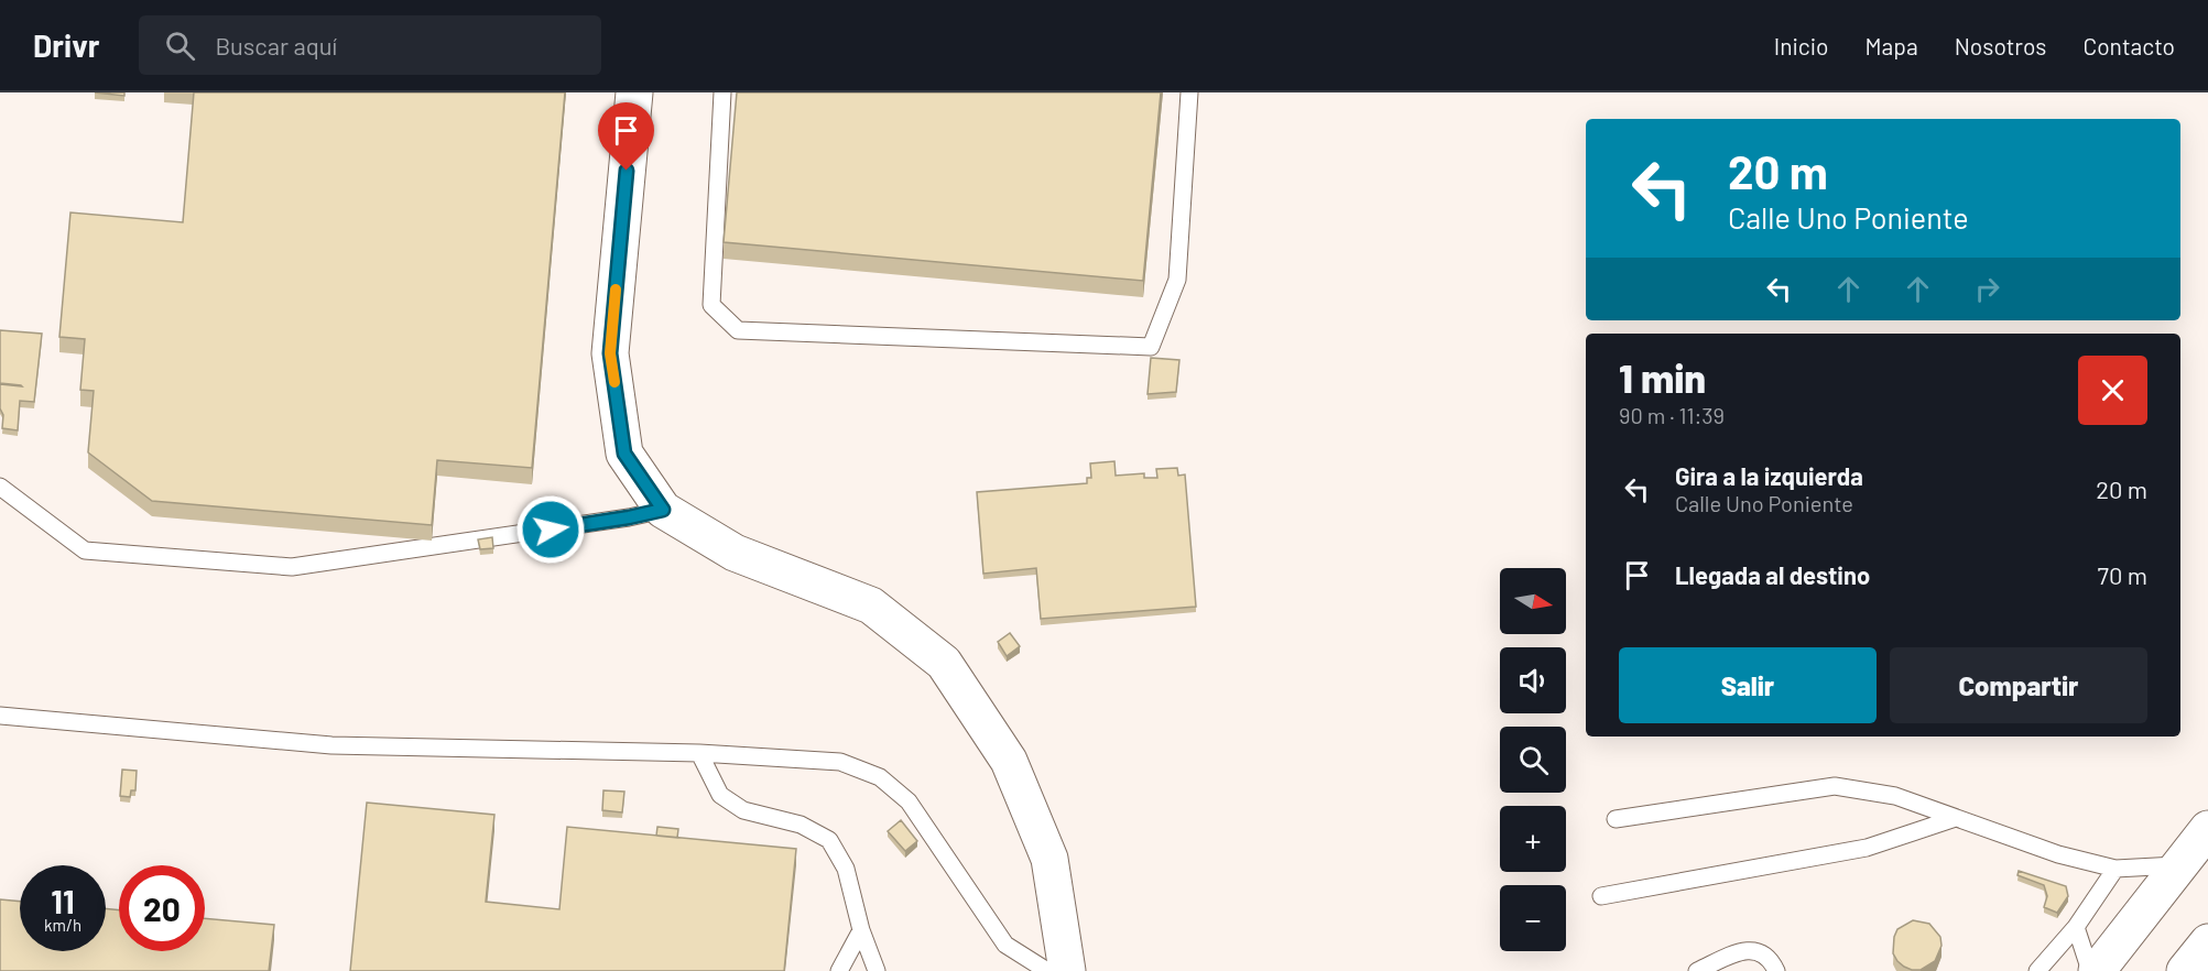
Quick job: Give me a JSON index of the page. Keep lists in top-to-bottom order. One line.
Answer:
{"north":"right","page":{"header":"Drivr","search":"Buscar aquí","nav":["Inicio","Mapa","Nosotros","Contacto"],"turn":["20 m","Calle Uno Poniente"],"heading":["1 min","90 m · 11:39"],"list":[{"name":"Gira a la izquierda","note":"Calle Uno Poniente","value":"20 m"},{"name":"Llegada al destino","value":"70 m"}],"map_buttons":["+","−"],"buttons":["Salir","Compartir"],"speed":"11 km/h","limit":"20"}}
